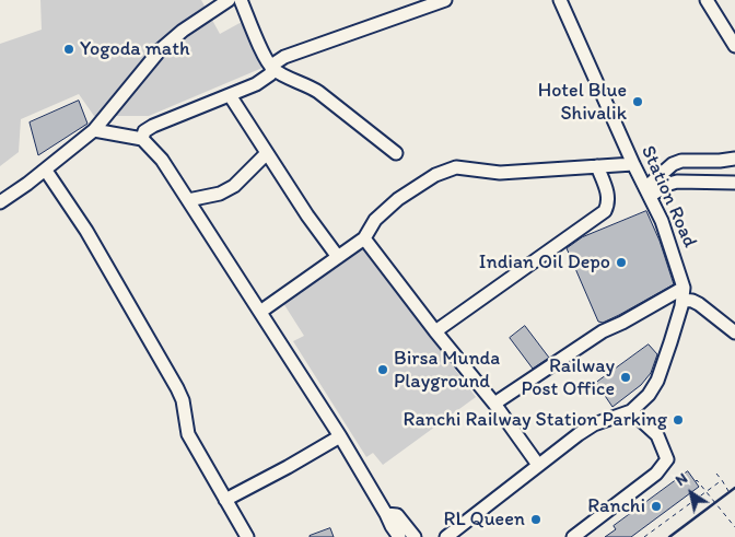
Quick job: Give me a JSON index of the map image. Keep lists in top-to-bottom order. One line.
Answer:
{"streets":{"street":["Station Road"]},"places":["Yogoda math","Hotel Blue Shivalik","Indian Oil Depo","Birsa Munda Playground","Railway Post Office","Ranchi Railway Station Parking","Ranchi","RL Queen"],"north":"top left"}
